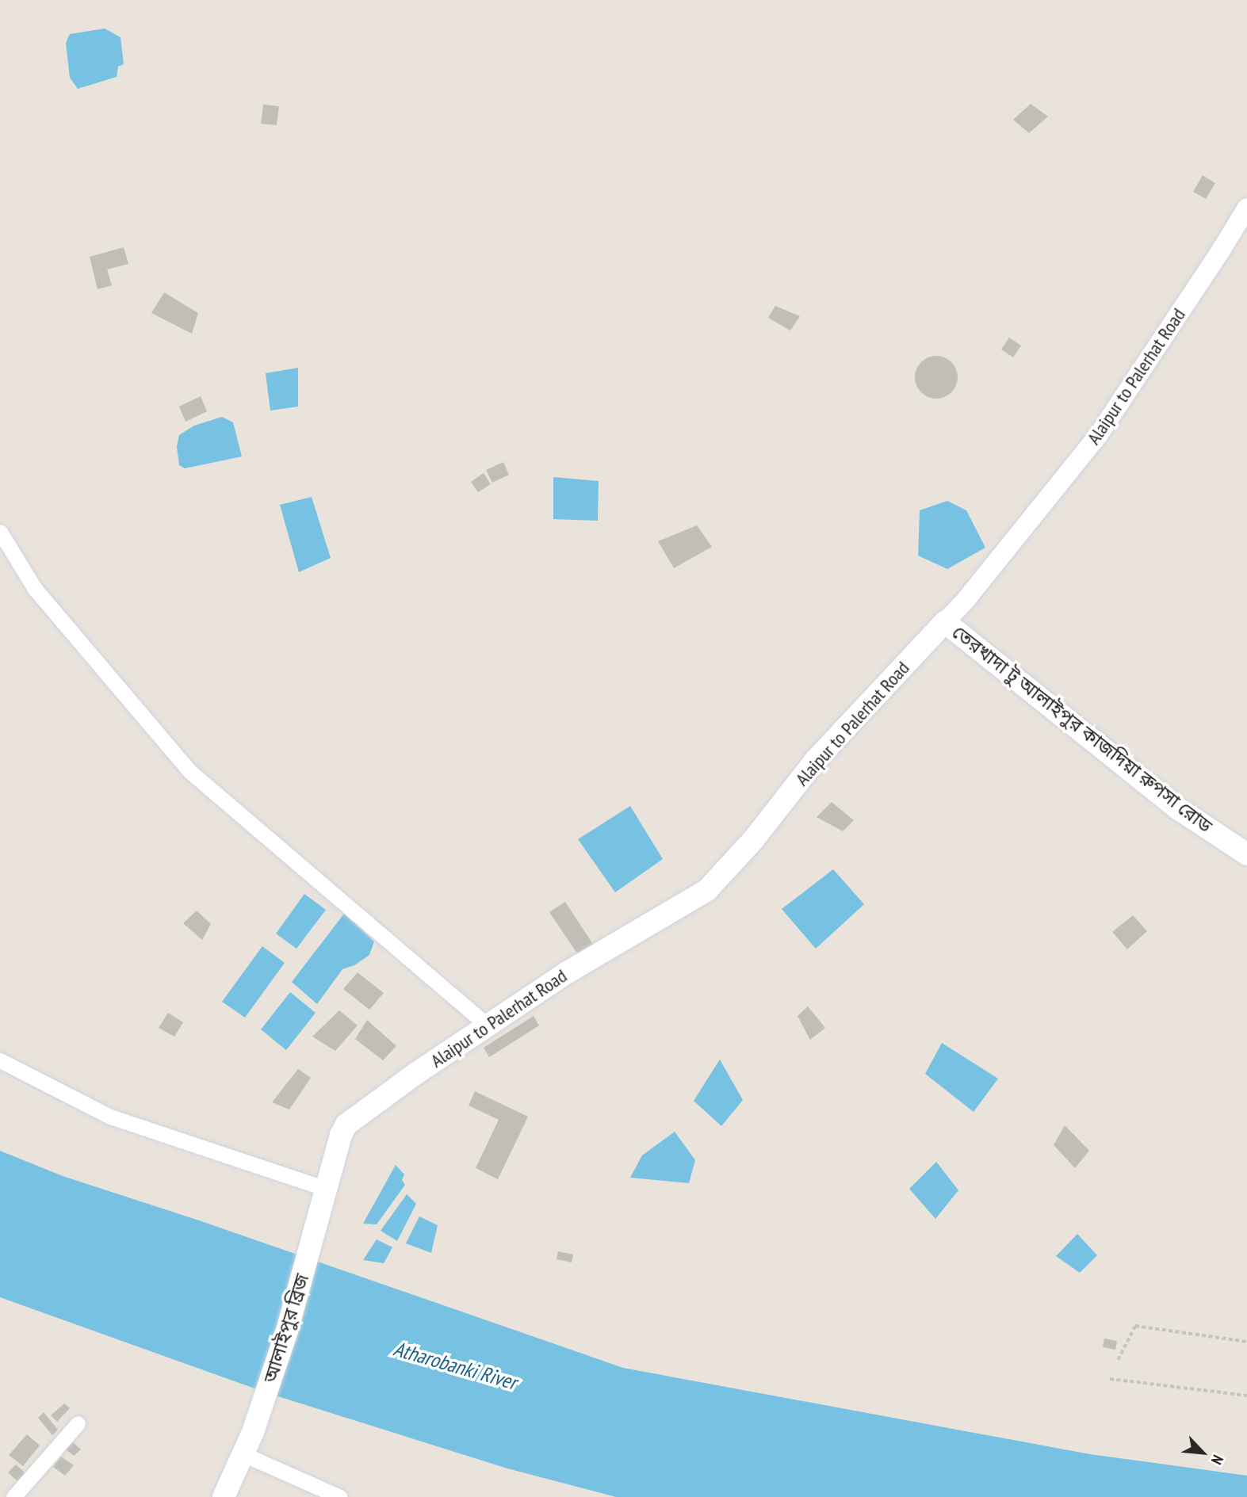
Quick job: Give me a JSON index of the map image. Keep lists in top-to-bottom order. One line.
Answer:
{"streets":{"main road":["Alaipur to Palerhat Road","তেরখাদা টু আলাইপুর কাজদিয়া রুপসা রোড","আলাইপুর ব্রিজ"]},"crossings":[["Alaipur to Palerhat Road","তেরখাদা টু আলাইপুর কাজদিয়া রুপসা রোড"],["Alaipur to Palerhat Road","আলাইপুর ব্রিজ"]],"water":["Atharobanki River"],"north":"bottom right"}
